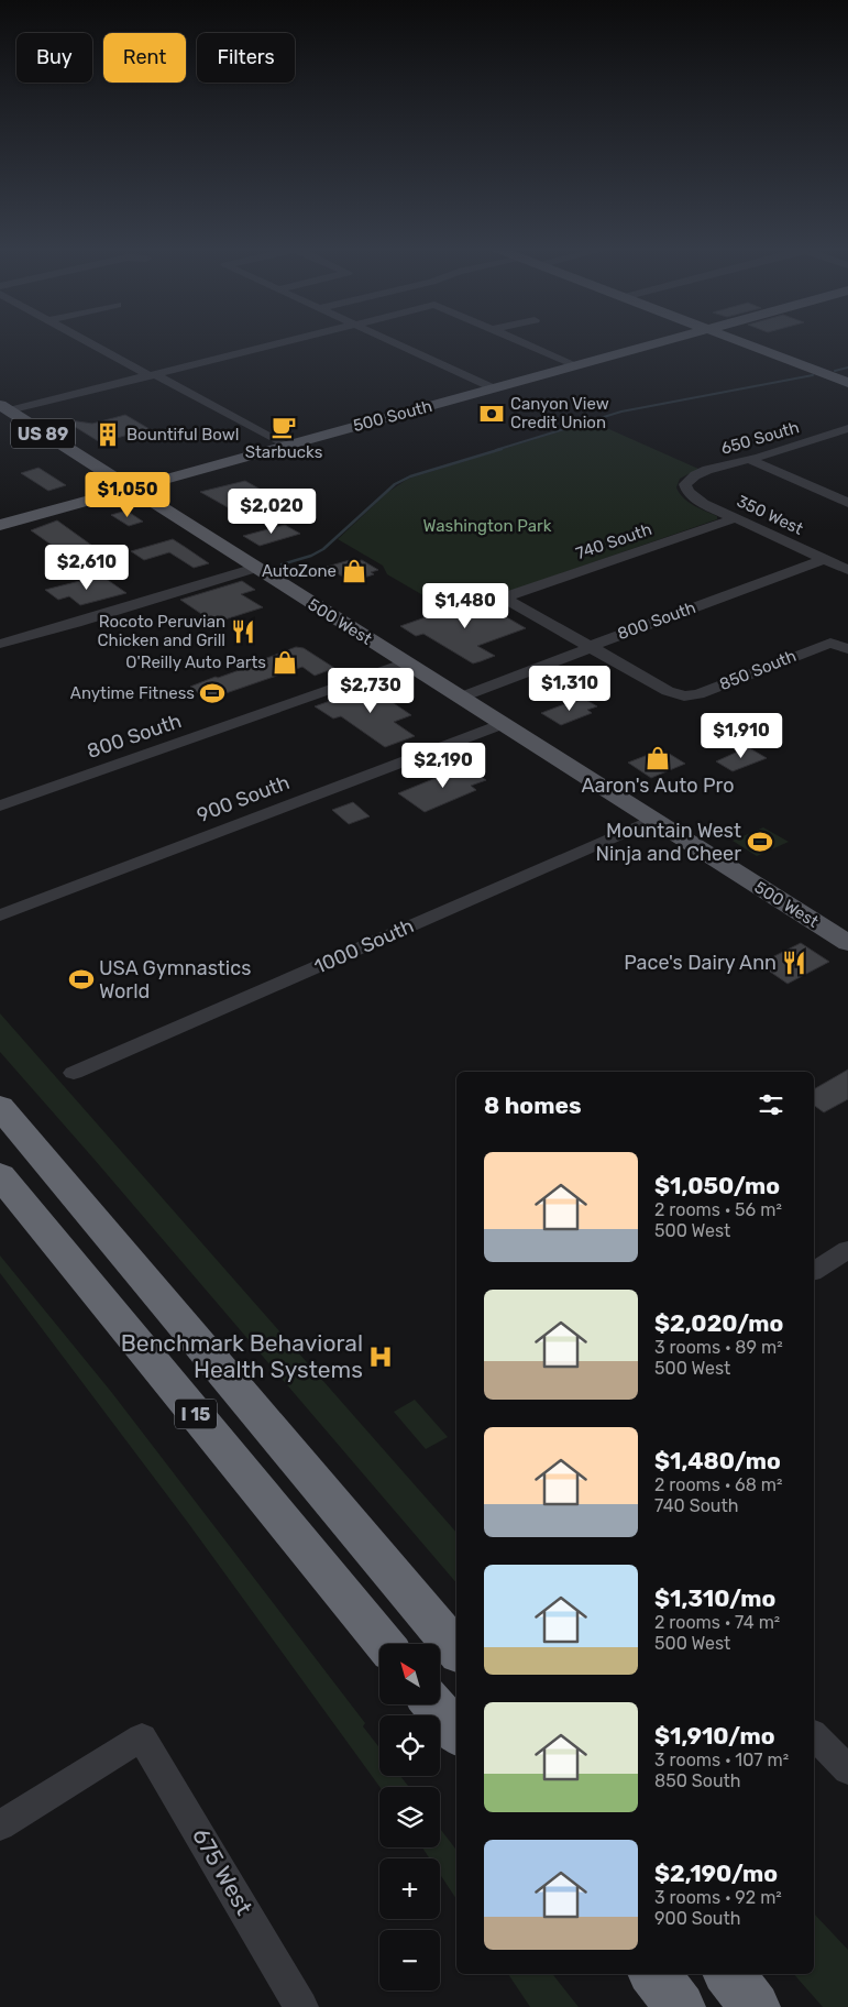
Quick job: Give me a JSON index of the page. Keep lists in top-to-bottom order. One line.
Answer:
{"streets":{"highway":["I 15"],"main road":["500 South","US 89","500 West"],"street":["650 South","350 West","740 South","800 South","850 South","900 South","1000 South","675 West"]},"crossings":[["500 South","500 West"],["650 South","350 West"],["350 West","740 South"],["350 West","800 South"],["740 South","800 South"],["740 South","850 South"],["800 South","500 West"],["800 South","850 South"],["500 West","900 South"],["500 West","1000 South"]],"parks":["Washington Park"],"places":{"bank":["Canyon View Credit Union"],"cafe":["Starbucks"],"building":["Bountiful Bowl"],"shop":["AutoZone","O'Reilly Auto Parts","Aaron's Auto Pro"],"restaurant":["Rocoto Peruvian Chicken and Grill","Pace's Dairy Ann"],"sports":["Anytime Fitness","Mountain West Ninja and Cheer","USA Gymnastics World"],"hospital":["Benchmark Behavioral Health Systems"]},"north":"top left","page":{"chip":["Buy","Rent","Filters"],"price":["$1,050","$2,020","$2,610","$1,480","$1,310","$2,730","$1,910","$2,190"],"heading":"8 homes","list":[{"name":"$1,050/mo","note":"2 rooms · 56 m² · 500 West"},{"name":"$2,020/mo","note":"3 rooms · 89 m² · 500 West"},{"name":"$1,480/mo","note":"2 rooms · 68 m² · 740 South"},{"name":"$1,310/mo","note":"2 rooms · 74 m² · 500 West"},{"name":"$1,910/mo","note":"3 rooms · 107 m² · 850 South"},{"name":"$2,190/mo","note":"3 rooms · 92 m² · 900 South"}],"map_buttons":["+","−"]}}
